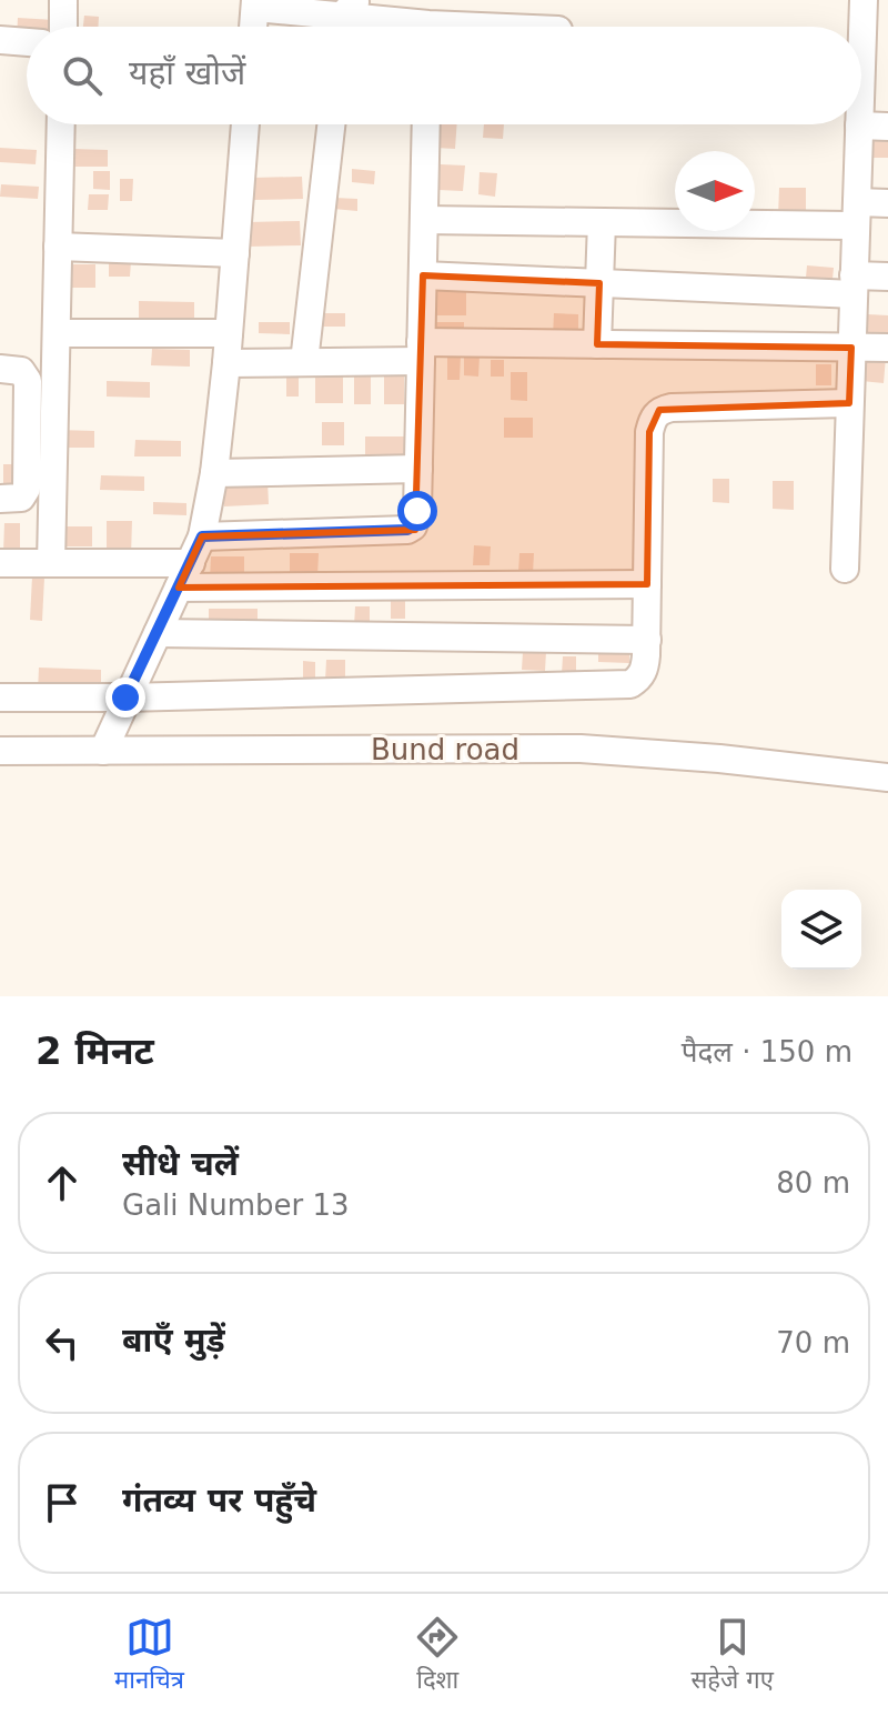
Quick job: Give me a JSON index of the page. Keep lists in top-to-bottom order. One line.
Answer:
{"streets":{"street":["Bund road"]},"north":"right","page":{"search":"यहाँ खोजें","heading":["2 मिनट","पैदल · 150 m"],"list":[["सीधे चलें","Gali Number 13","80 m"],["बाएँ मुड़ें","70 m"],"गंतव्य पर पहुँचे"],"nav":["मानचित्र","दिशा","सहेजे गए"]}}
